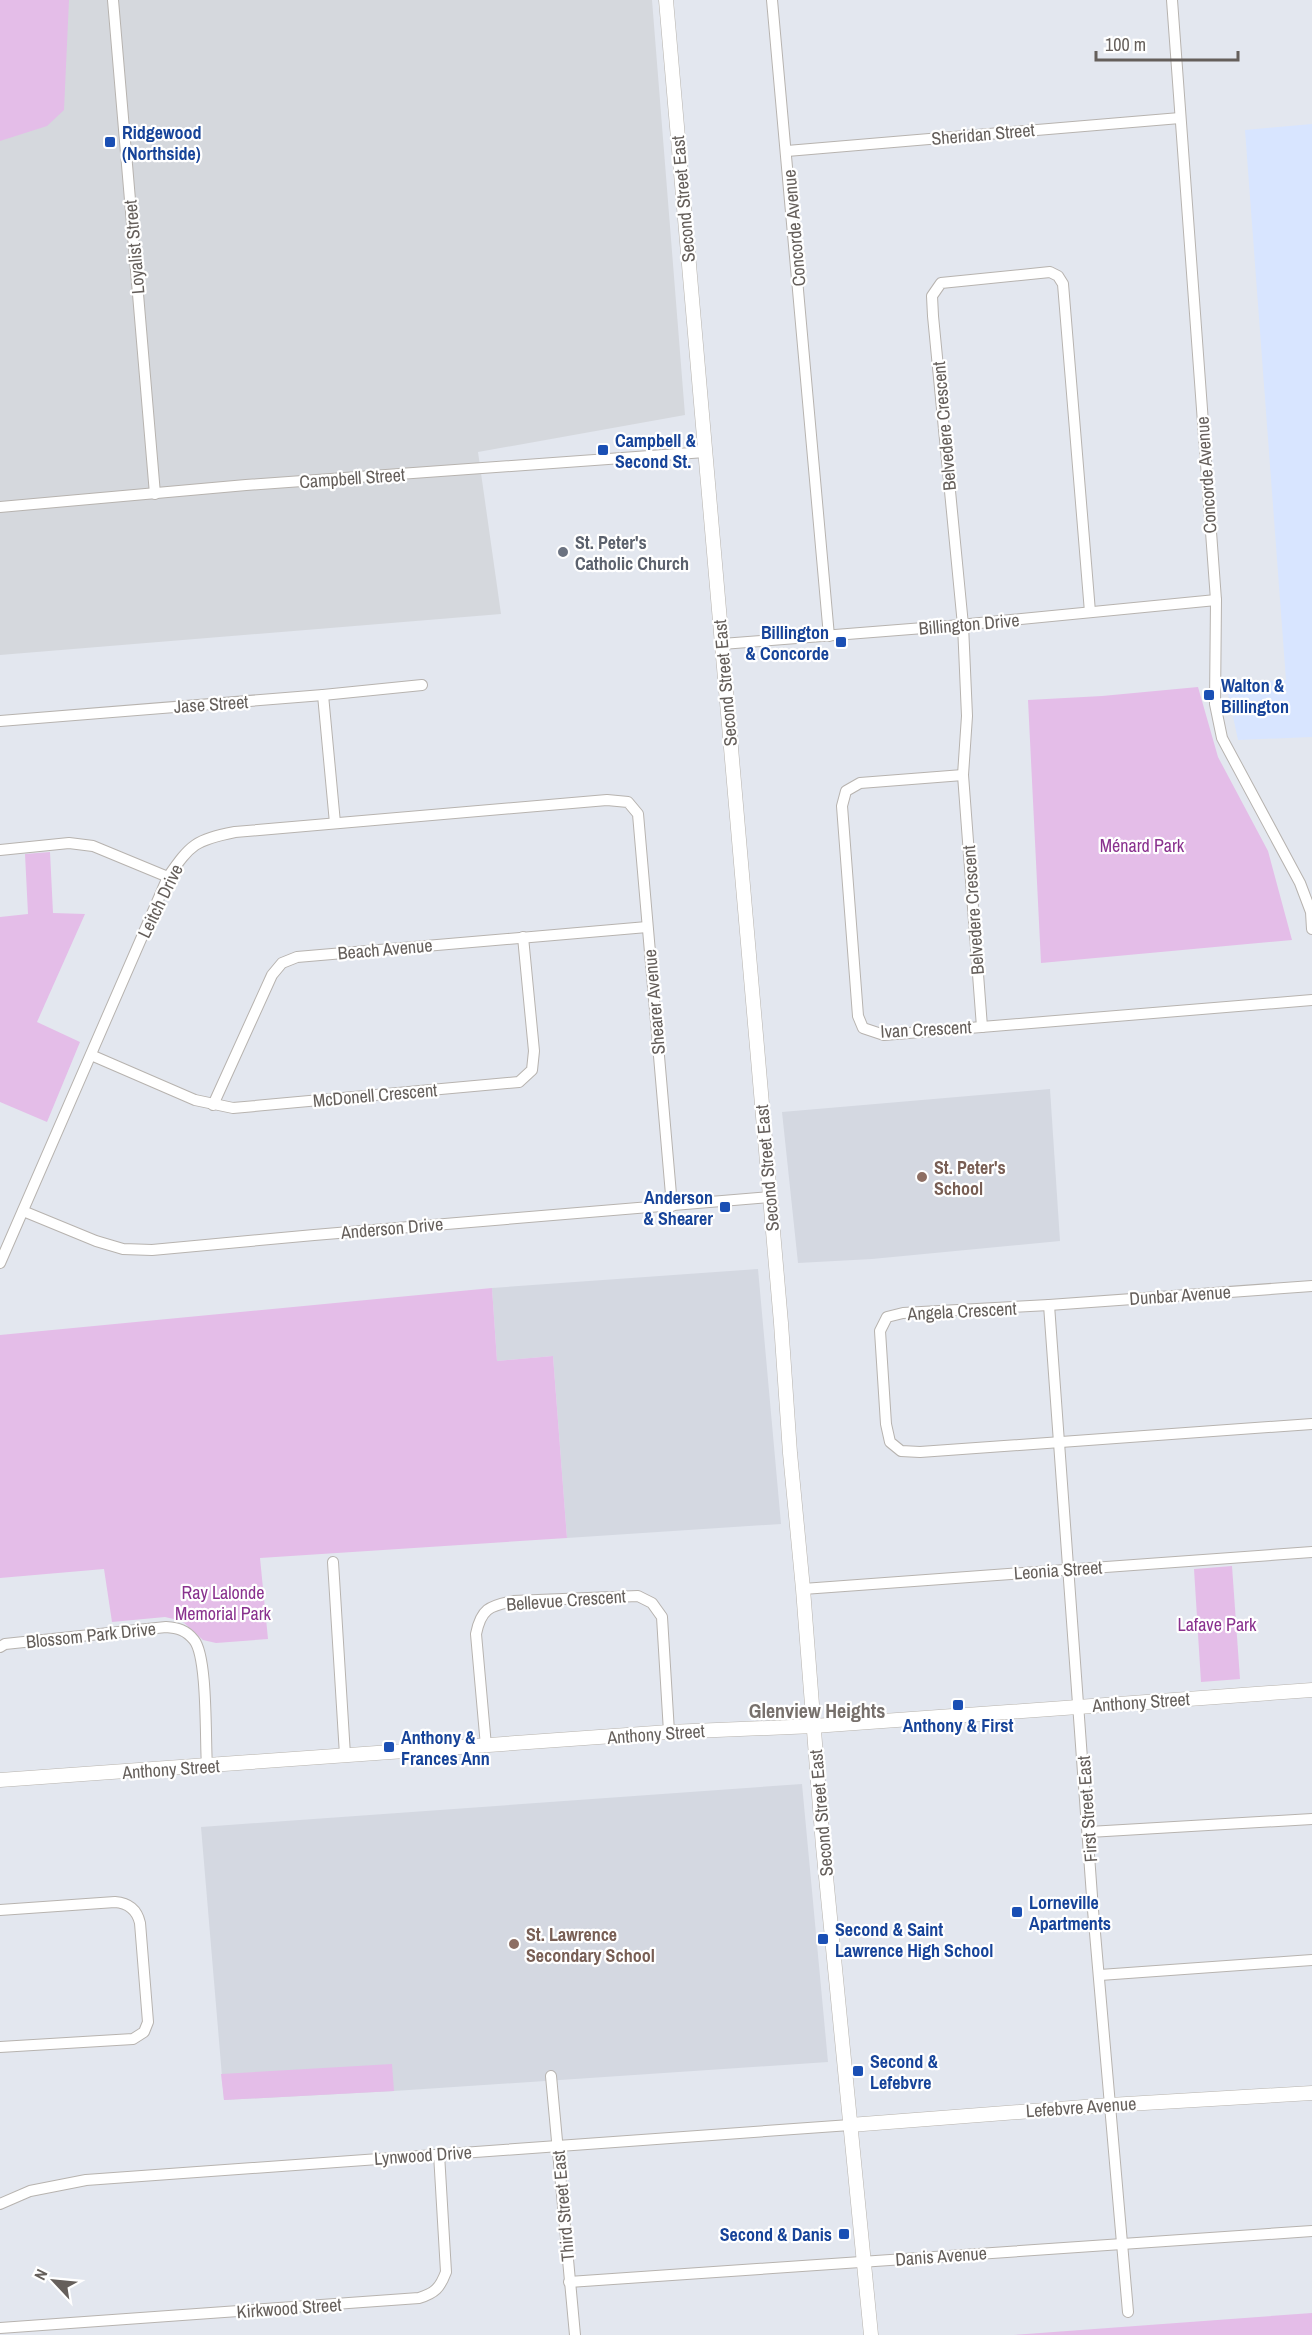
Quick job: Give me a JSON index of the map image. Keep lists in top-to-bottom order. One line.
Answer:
{"streets":{"main road":["Second Street East","Anthony Street","Lefebvre Avenue"],"street":["Sheridan Street","Concorde Avenue","Loyalist Street","Belvedere Crescent","Campbell Street","Billington Drive","Jase Street","Leitch Drive","Beach Avenue","Shearer Avenue","Ivan Crescent","McDonell Crescent","Anderson Drive","Dunbar Avenue","Angela Crescent","Leonia Street","Bellevue Crescent","Blossom Park Drive","First Street East","Lynwood Drive","Third Street East","Danis Avenue","Kirkwood Street"]},"crossings":[["Sheridan Street","Concorde Avenue"],["Second Street East","Campbell Street"],["Second Street East","Billington Drive"],["Second Street East","Anderson Drive"],["Second Street East","Leonia Street"],["Second Street East","Anthony Street"],["Second Street East","Lefebvre Avenue"],["Second Street East","Lynwood Drive"],["Second Street East","Danis Avenue"],["Concorde Avenue","Billington Drive"],["Loyalist Street","Campbell Street"],["Belvedere Crescent","Billington Drive"],["Belvedere Crescent","Ivan Crescent"],["Leitch Drive","Shearer Avenue"],["Leitch Drive","McDonell Crescent"],["Leitch Drive","Anderson Drive"],["Beach Avenue","Shearer Avenue"],["Beach Avenue","McDonell Crescent"],["Shearer Avenue","Anderson Drive"],["Dunbar Avenue","Angela Crescent"],["Dunbar Avenue","First Street East"],["Angela Crescent","First Street East"],["Leonia Street","First Street East"],["Bellevue Crescent","Anthony Street"],["Blossom Park Drive","Anthony Street"],["Anthony Street","First Street East"],["First Street East","Lefebvre Avenue"],["First Street East","Danis Avenue"],["Lefebvre Avenue","Lynwood Drive"],["Lynwood Drive","Third Street East"],["Lynwood Drive","Kirkwood Street"],["Third Street East","Danis Avenue"]],"districts":["Glenview Heights"],"parks":["Ménard Park","Ray Lalonde Memorial Park","Lafave Park"],"places":{"transit":["Ridgewood (Northside)","Campbell & Second St.","Billington & Concorde","Walton & Billington","Anderson & Shearer","Anthony & First","Anthony & Frances Ann","Lorneville Apartments","Second & Saint Lawrence High School","Second & Lefebvre","Second & Danis"],"other":["St. Peter's Catholic Church","St. Peter's School","St. Lawrence Secondary School"]},"scale_bar":"100 m","north":"top left"}
